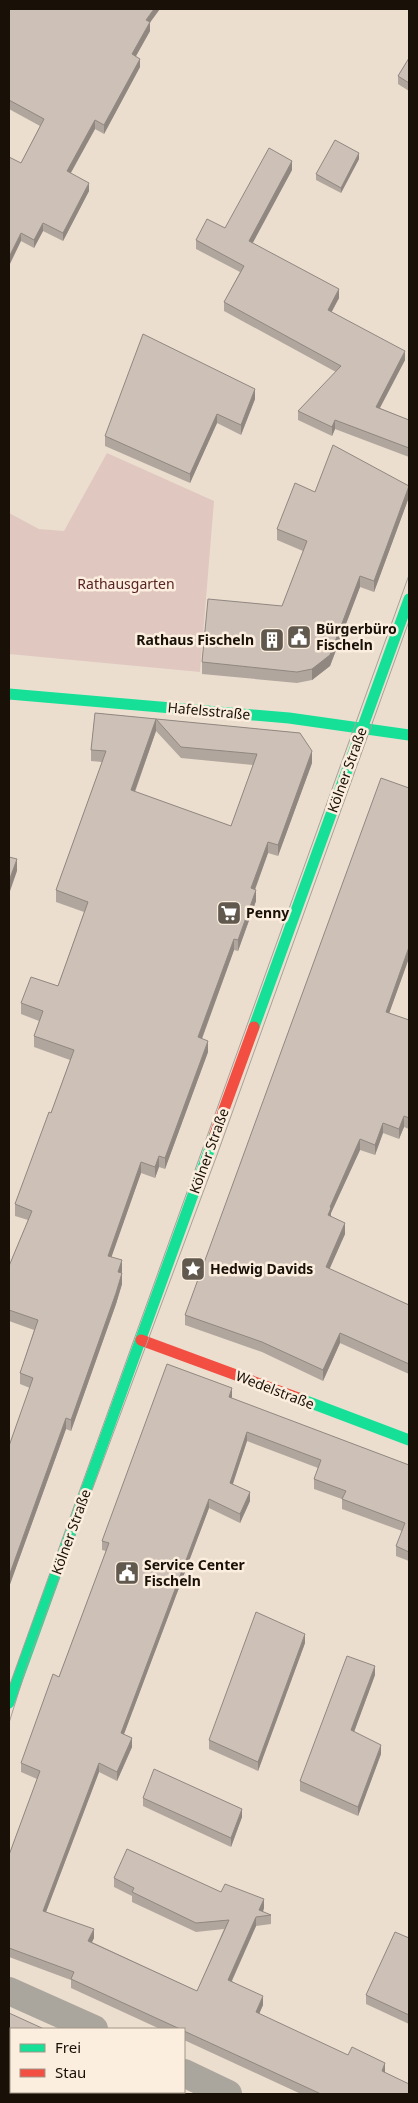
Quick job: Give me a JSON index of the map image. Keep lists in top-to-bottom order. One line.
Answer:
{"streets":{"main road":["Hafelsstraße","Kölner Straße","Wedelstraße"]},"crossings":[["Hafelsstraße","Kölner Straße"],["Kölner Straße","Wedelstraße"]],"parks":["Rathausgarten"],"places":{"public building":["Bürgerbüro Fischeln","Service Center Fischeln"],"building":["Rathaus Fischeln"],"supermarket":["Penny"],"place":["Hedwig Davids"]},"legend":["Frei","Stau"]}
